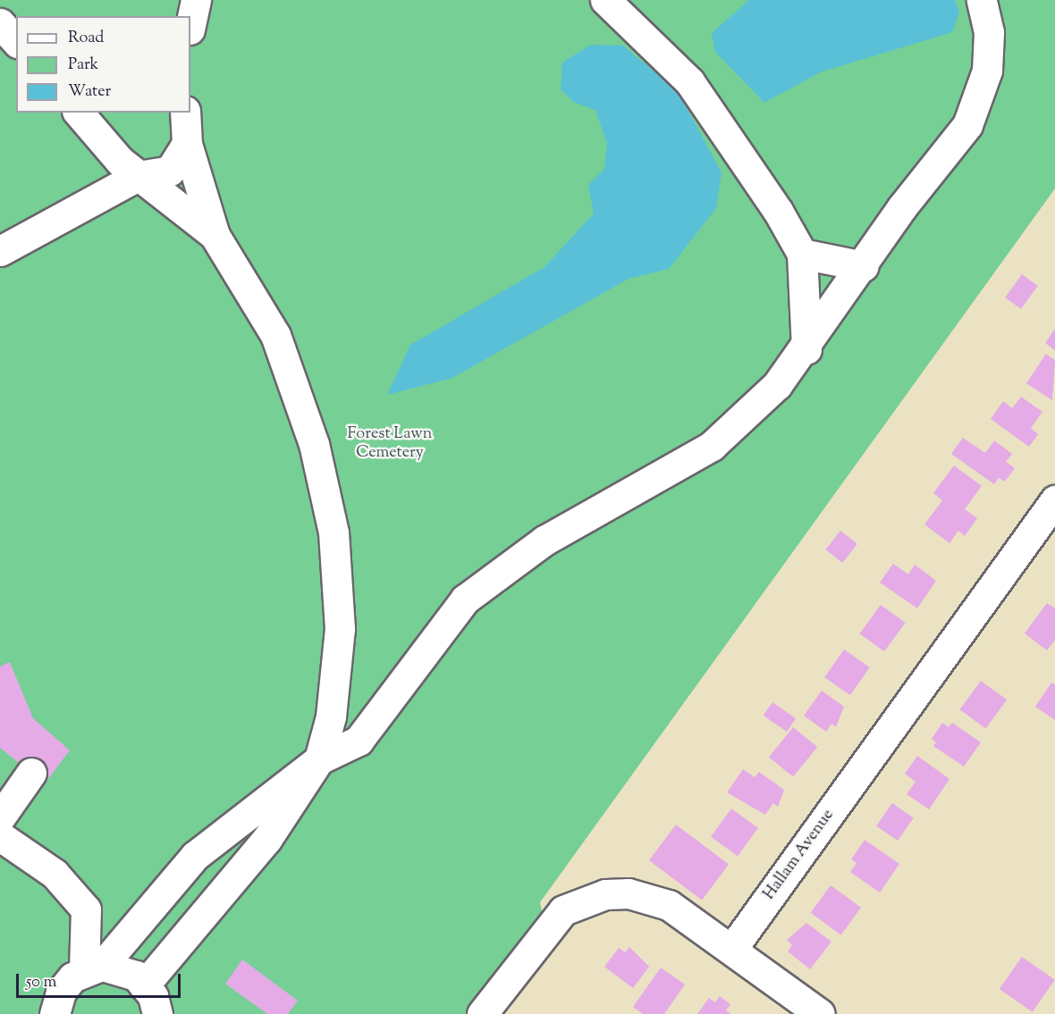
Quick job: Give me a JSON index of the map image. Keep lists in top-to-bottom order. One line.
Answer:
{"streets":{"street":["Hallam Avenue"]},"parks":["Forest Lawn Cemetery"],"legend":["Road","Park","Water"],"scale_bar":"50 m"}
